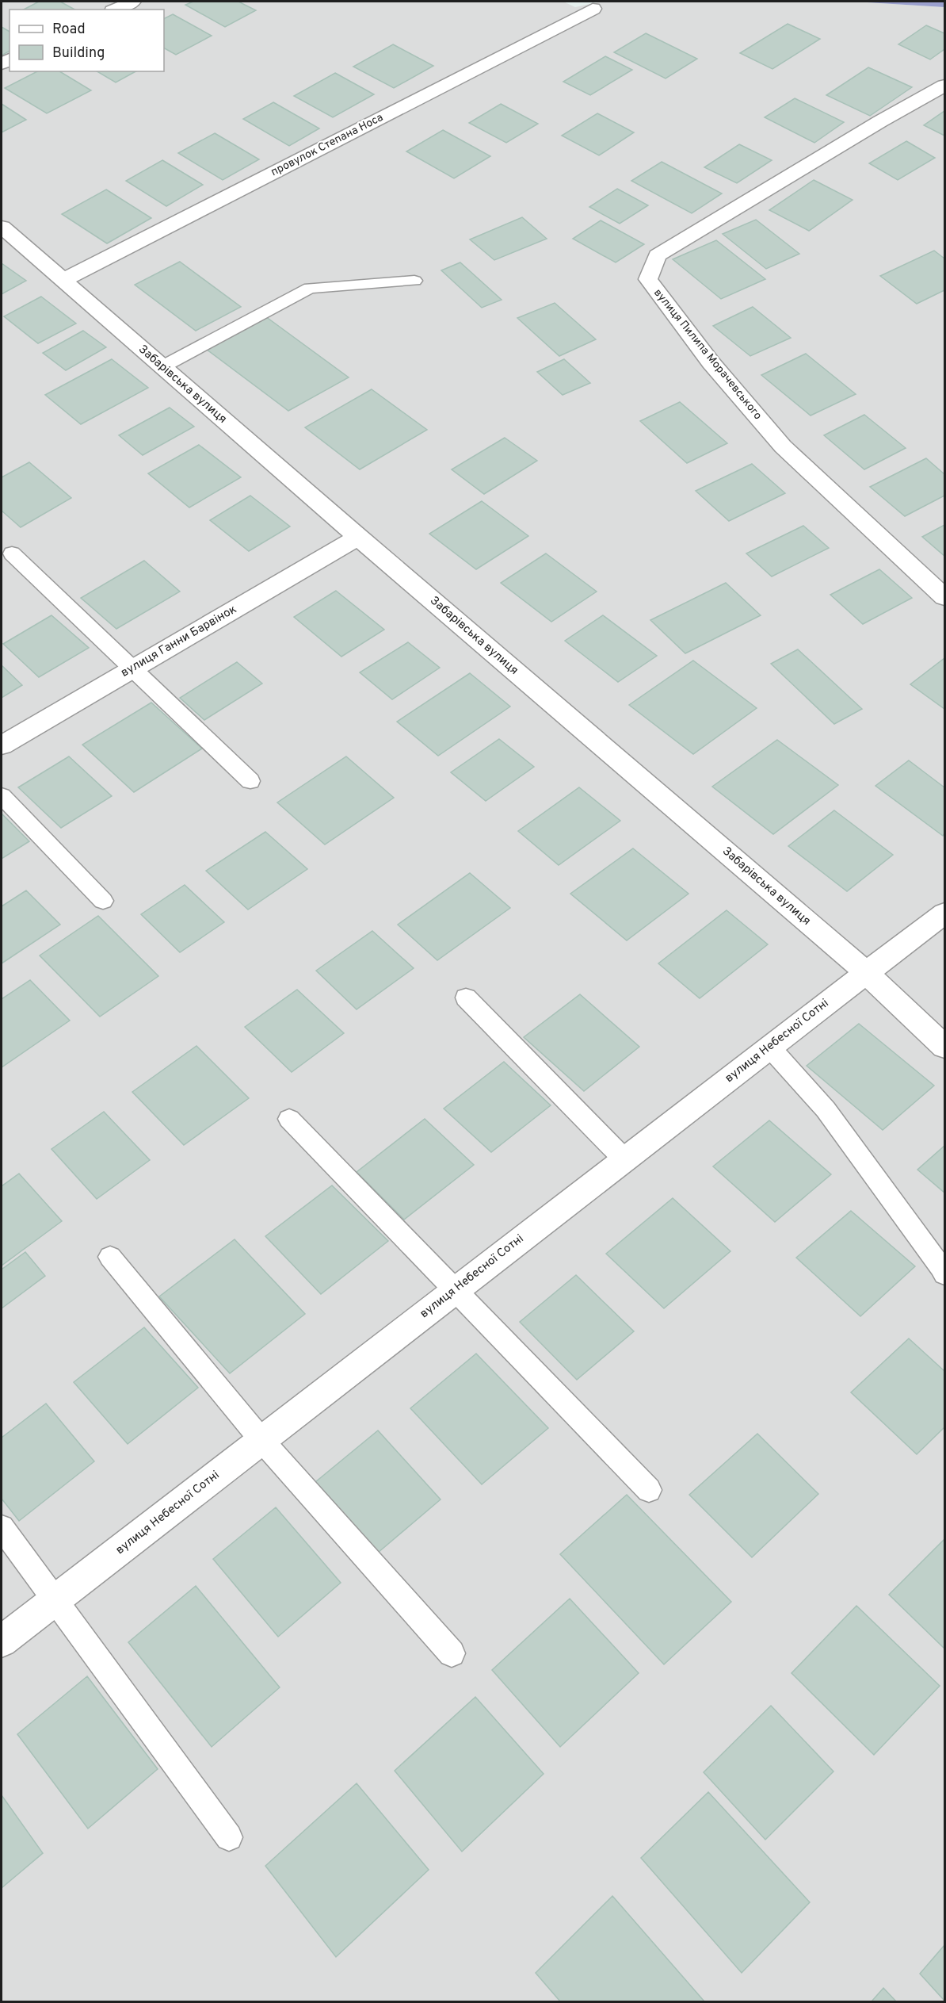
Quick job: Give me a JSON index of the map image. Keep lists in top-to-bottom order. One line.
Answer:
{"streets":{"street":["провулок Степана Носа","вулиця Пилипа Морачевського","Забарівська вулиця","вулиця Ганни Барвінок","вулиця Небесної Сотні"]},"crossings":[["провулок Степана Носа","Забарівська вулиця"],["Забарівська вулиця","вулиця Ганни Барвінок"],["Забарівська вулиця","вулиця Небесної Сотні"]],"legend":["Road","Building"]}
